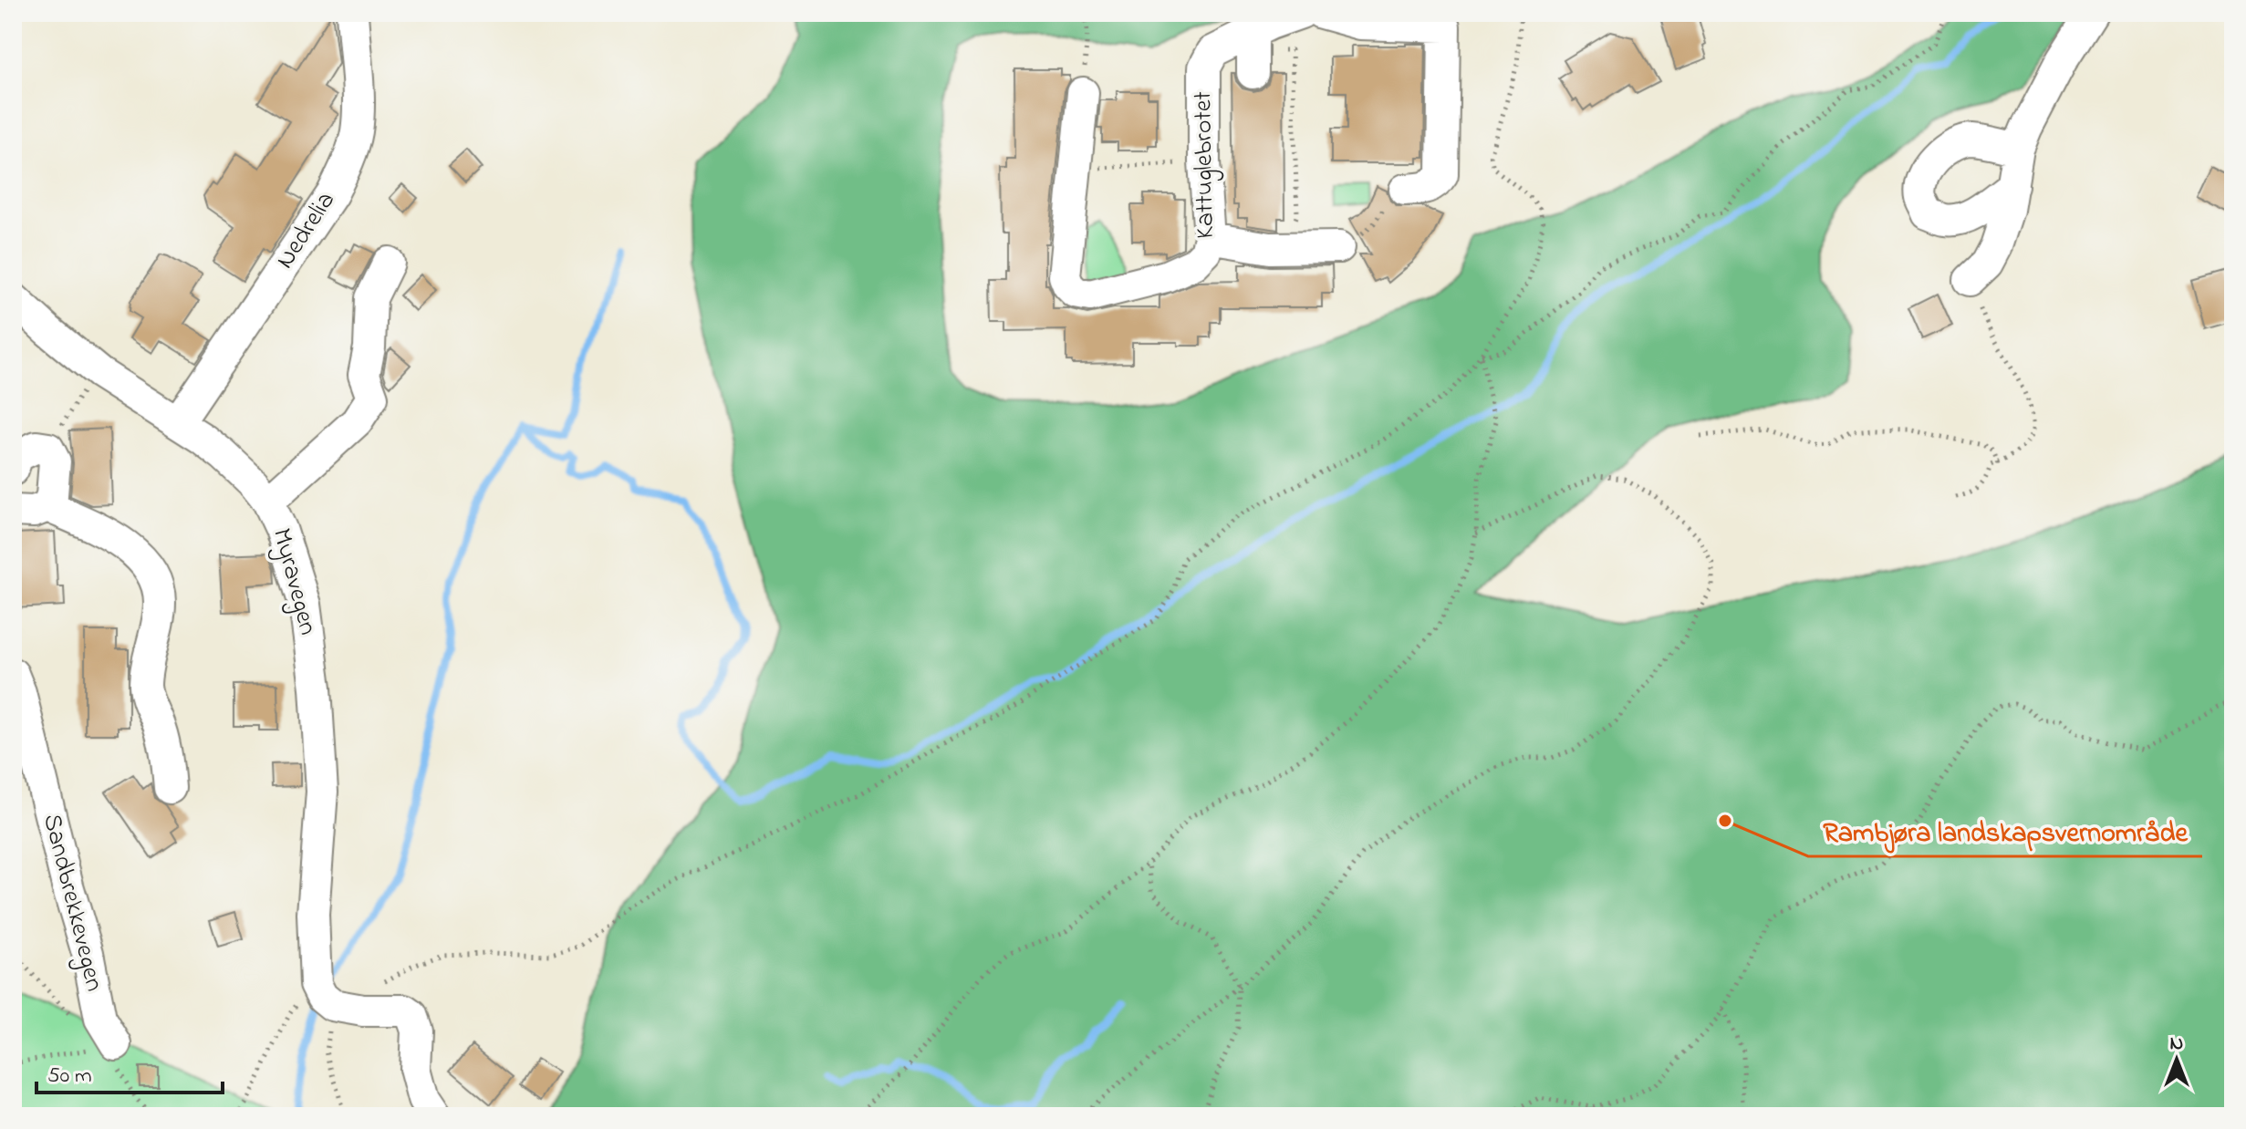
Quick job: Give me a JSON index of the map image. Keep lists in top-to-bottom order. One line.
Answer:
{"streets":{"street":["Kattuglebrotet","Nedrelia","Myravegen","Sandbrekkevegen"]},"crossings":[["Nedrelia","Myravegen"]],"places":["Rambjøra landskapsvernområde"],"scale_bar":"50 m","north":"top"}
